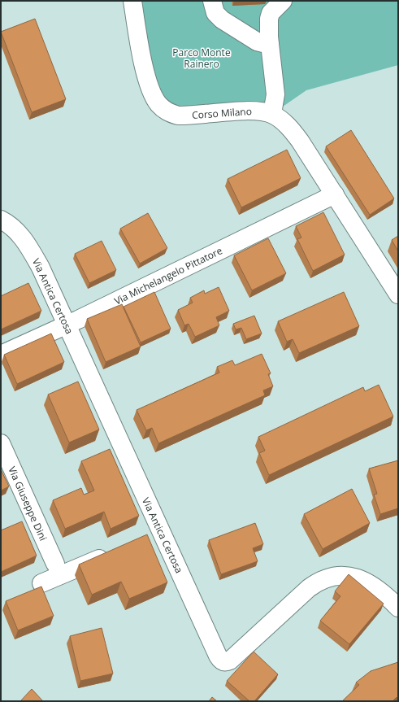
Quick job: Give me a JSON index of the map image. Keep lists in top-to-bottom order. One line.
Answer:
{"streets":{"street":["Corso Milano","Via Michelangelo Pittatore","Via Antica Certosa","Via Giuseppe Dini"]},"crossings":[["Corso Milano","Via Michelangelo Pittatore"],["Via Michelangelo Pittatore","Via Antica Certosa"]],"parks":["Parco Monte Rainero"]}
